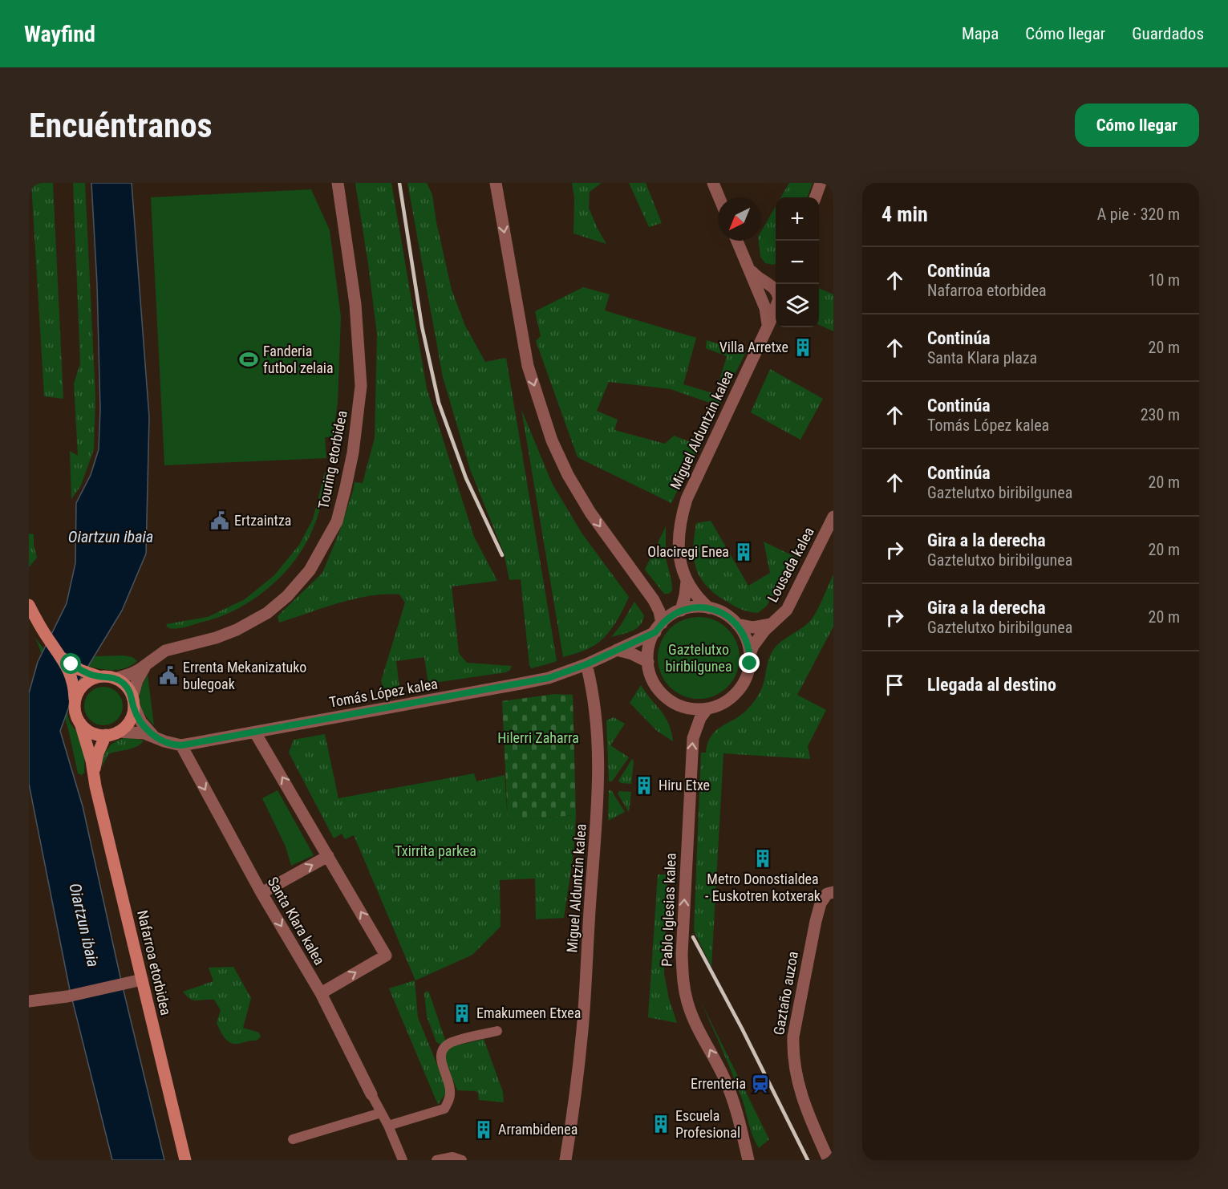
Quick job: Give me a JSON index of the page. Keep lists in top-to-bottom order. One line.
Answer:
{"streets":{"main road":["Nafarroa etorbidea"],"street":["Miguel Alduntzin kalea","Touring etorbidea","Lousada kalea","Tomás López kalea","Pablo Iglesias kalea","Santa Klara kalea","Gaztaño auzoa"]},"crossings":[["Miguel Alduntzin kalea","Lousada kalea"],["Miguel Alduntzin kalea","Tomás López kalea"],["Miguel Alduntzin kalea","Pablo Iglesias kalea"],["Touring etorbidea","Tomás López kalea"],["Touring etorbidea","Nafarroa etorbidea"],["Lousada kalea","Tomás López kalea"],["Lousada kalea","Pablo Iglesias kalea"],["Tomás López kalea","Pablo Iglesias kalea"],["Tomás López kalea","Santa Klara kalea"],["Tomás López kalea","Nafarroa etorbidea"]],"one_way":["Pablo Iglesias kalea"],"water":["Oiartzun ibaia"],"parks":["Gaztelutxo biribilgunea","Hilerri Zaharra","Txirrita parkea"],"places":{"building":["Villa Arretxe","Olaciregi Enea","Hiru Etxe","Metro Donostialdea - Euskotren kotxerak","Emakumeen Etxea","Escuela Profesional","Arrambidenea"],"sports":["Fanderia futbol zelaia"],"public building":["Ertzaintza","Errenta Mekanizatuko bulegoak"],"station":["Errenteria"]},"north":"bottom left","page":{"header":"Wayfind","nav":["Mapa","Cómo llegar","Guardados"],"buttons":"Cómo llegar","title":"Encuéntranos","heading":["4 min","A pie · 320 m"],"map_buttons":["+","−"],"list":[["Continúa","Nafarroa etorbidea","10 m"],["Continúa","Santa Klara plaza","20 m"],["Continúa","Tomás López kalea","230 m"],["Continúa","Gaztelutxo biribilgunea","20 m"],["Gira a la derecha","Gaztelutxo biribilgunea","20 m"],["Gira a la derecha","Gaztelutxo biribilgunea","20 m"],"Llegada al destino"]}}
